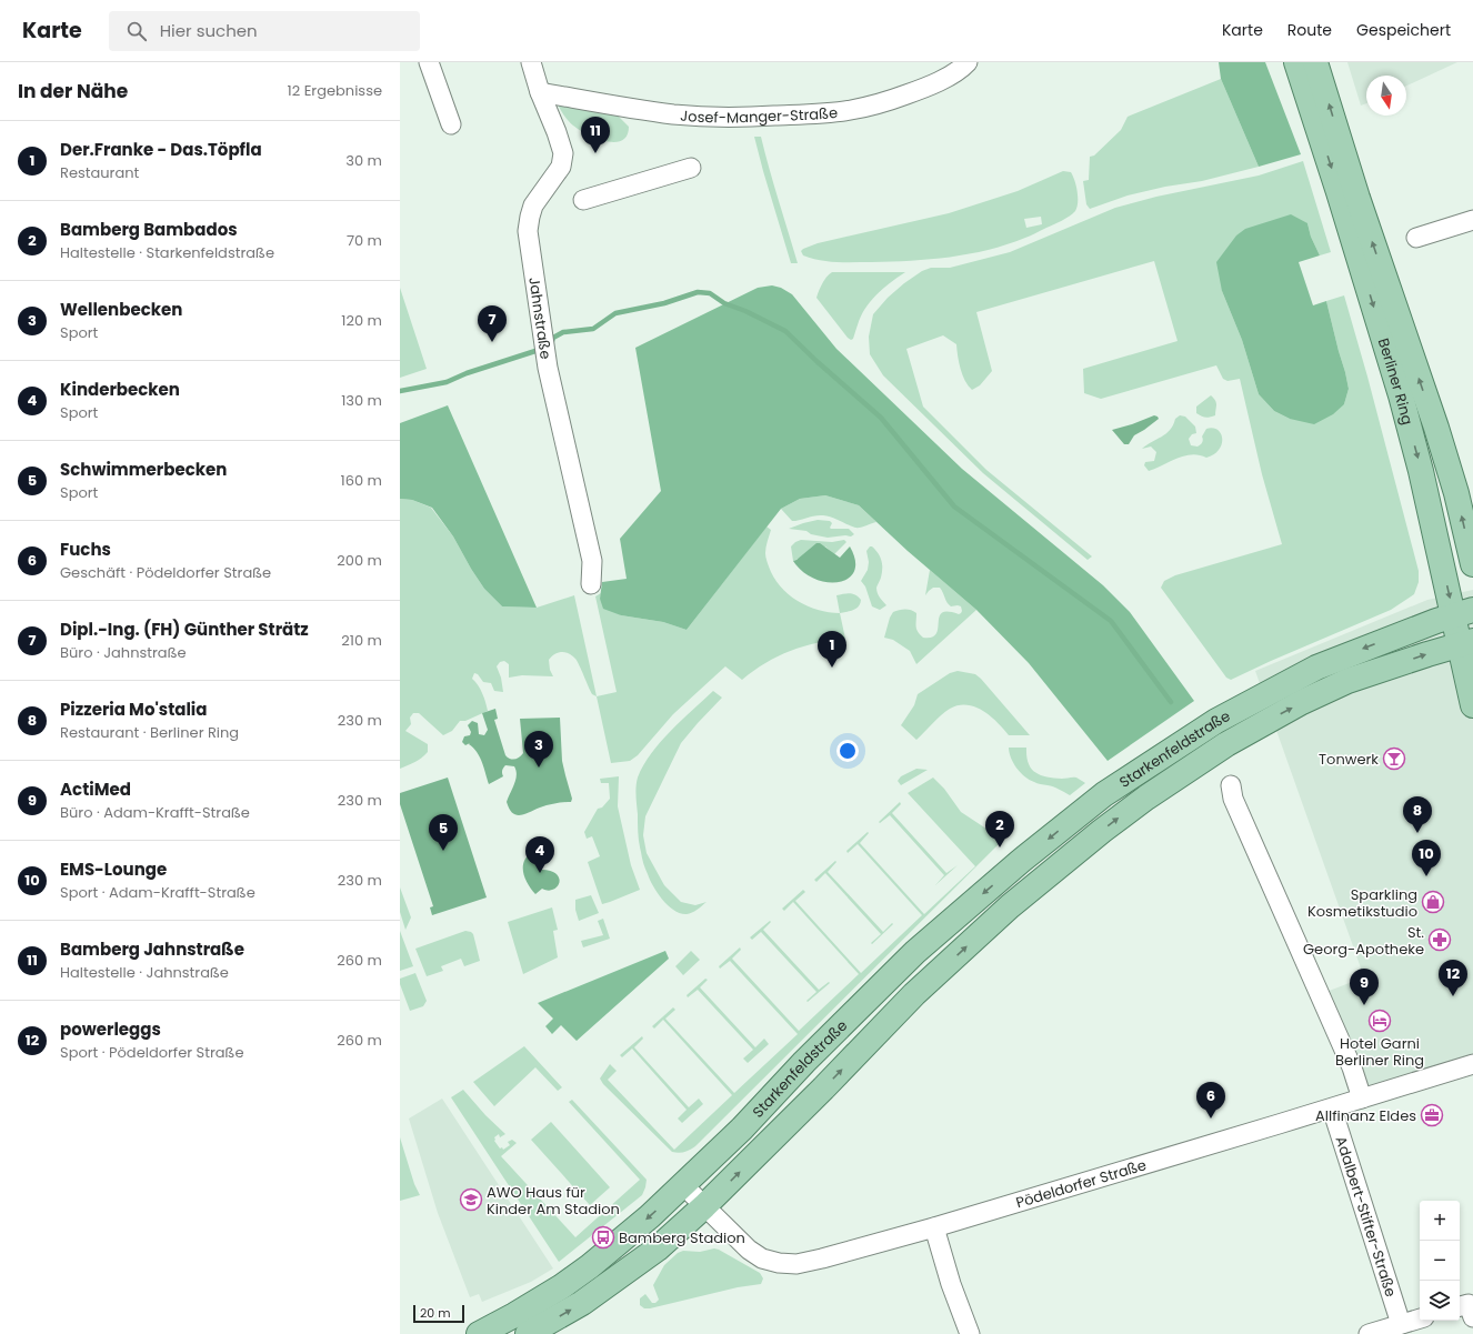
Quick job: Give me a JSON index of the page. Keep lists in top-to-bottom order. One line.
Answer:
{"streets":{"main road":["Berliner Ring","Starkenfeldstraße"],"street":["Josef-Manger-Straße","Jahnstraße","Pödeldorfer Straße","Adalbert-Stifter-Straße"]},"crossings":[["Josef-Manger-Straße","Jahnstraße"],["Berliner Ring","Starkenfeldstraße"],["Starkenfeldstraße","Pödeldorfer Straße"],["Pödeldorfer Straße","Adalbert-Stifter-Straße"]],"places":{"bar":["Tonwerk"],"shop":["Sparkling Kosmetikstudio"],"pharmacy":["St. Georg-Apotheke"],"hotel":["Hotel Garni Berliner Ring"],"office":["Allfinanz Eldes"],"school or university":["AWO Haus für Kinder Am Stadion"],"bus stop":["Bamberg Stadion"]},"scale_bar":"20 m","north":"bottom","page":{"header":"Karte","search":"Hier suchen","nav":["Karte","Route","Gespeichert"],"heading":["In der Nähe","12 Ergebnisse"],"pins":["11","7","1","3","8","2","5","4","10","12","9","6"],"list":[{"mark":"1","name":"Der.Franke - Das.Töpfla","note":"Restaurant","value":"30 m"},{"mark":"2","name":"Bamberg Bambados","note":"Haltestelle · Starkenfeldstraße","value":"70 m"},{"mark":"3","name":"Wellenbecken","note":"Sport","value":"120 m"},{"mark":"4","name":"Kinderbecken","note":"Sport","value":"130 m"},{"mark":"5","name":"Schwimmerbecken","note":"Sport","value":"160 m"},{"mark":"6","name":"Fuchs","note":"Geschäft · Pödeldorfer Straße","value":"200 m"},{"mark":"7","name":"Dipl.-Ing. (FH) Günther Strätz","note":"Büro · Jahnstraße","value":"210 m"},{"mark":"8","name":"Pizzeria Mo'stalia","note":"Restaurant · Berliner Ring","value":"230 m"},{"mark":"9","name":"ActiMed","note":"Büro · Adam-Krafft-Straße","value":"230 m"},{"mark":"10","name":"EMS-Lounge","note":"Sport · Adam-Krafft-Straße","value":"230 m"},{"mark":"11","name":"Bamberg Jahnstraße","note":"Haltestelle · Jahnstraße","value":"260 m"},{"mark":"12","name":"powerleggs","note":"Sport · Pödeldorfer Straße","value":"260 m"}],"map_buttons":["+","−"],"scale":"20 m"}}
